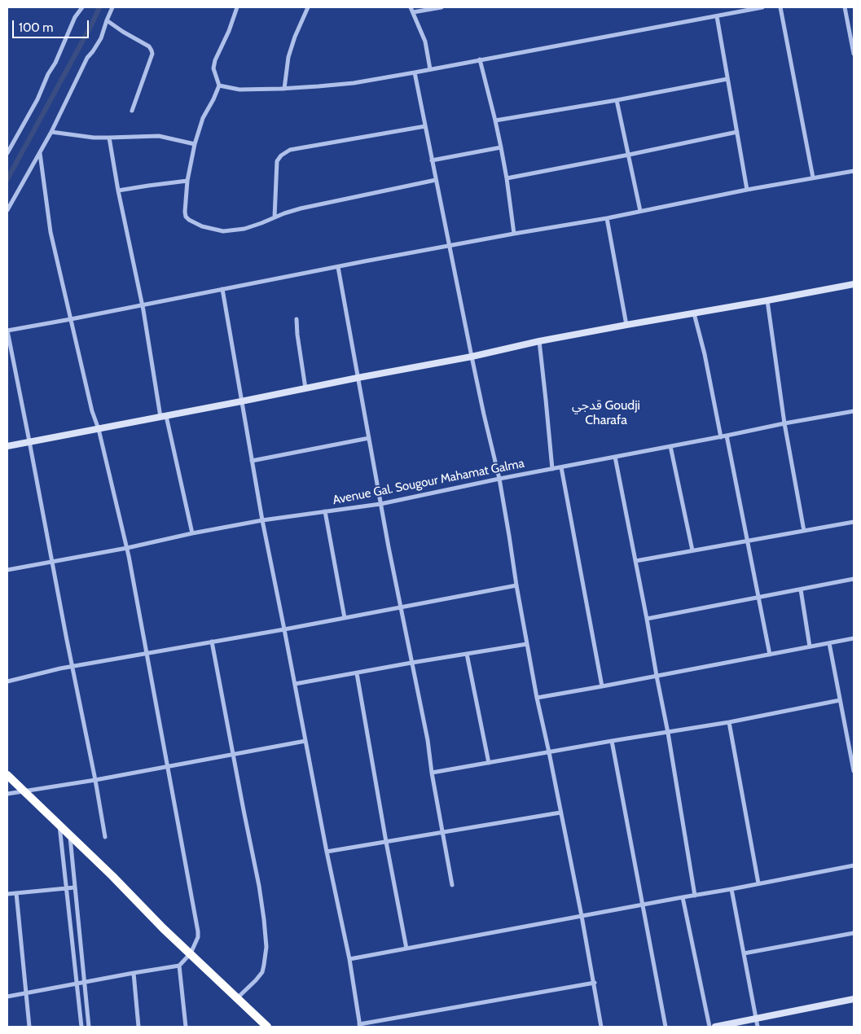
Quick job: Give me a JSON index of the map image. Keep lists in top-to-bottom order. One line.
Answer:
{"streets":{"street":["Avenue Gal. Sougour Mahamat Galma"]},"districts":["قدجي Goudji Charafa"],"scale_bar":"100 m"}
